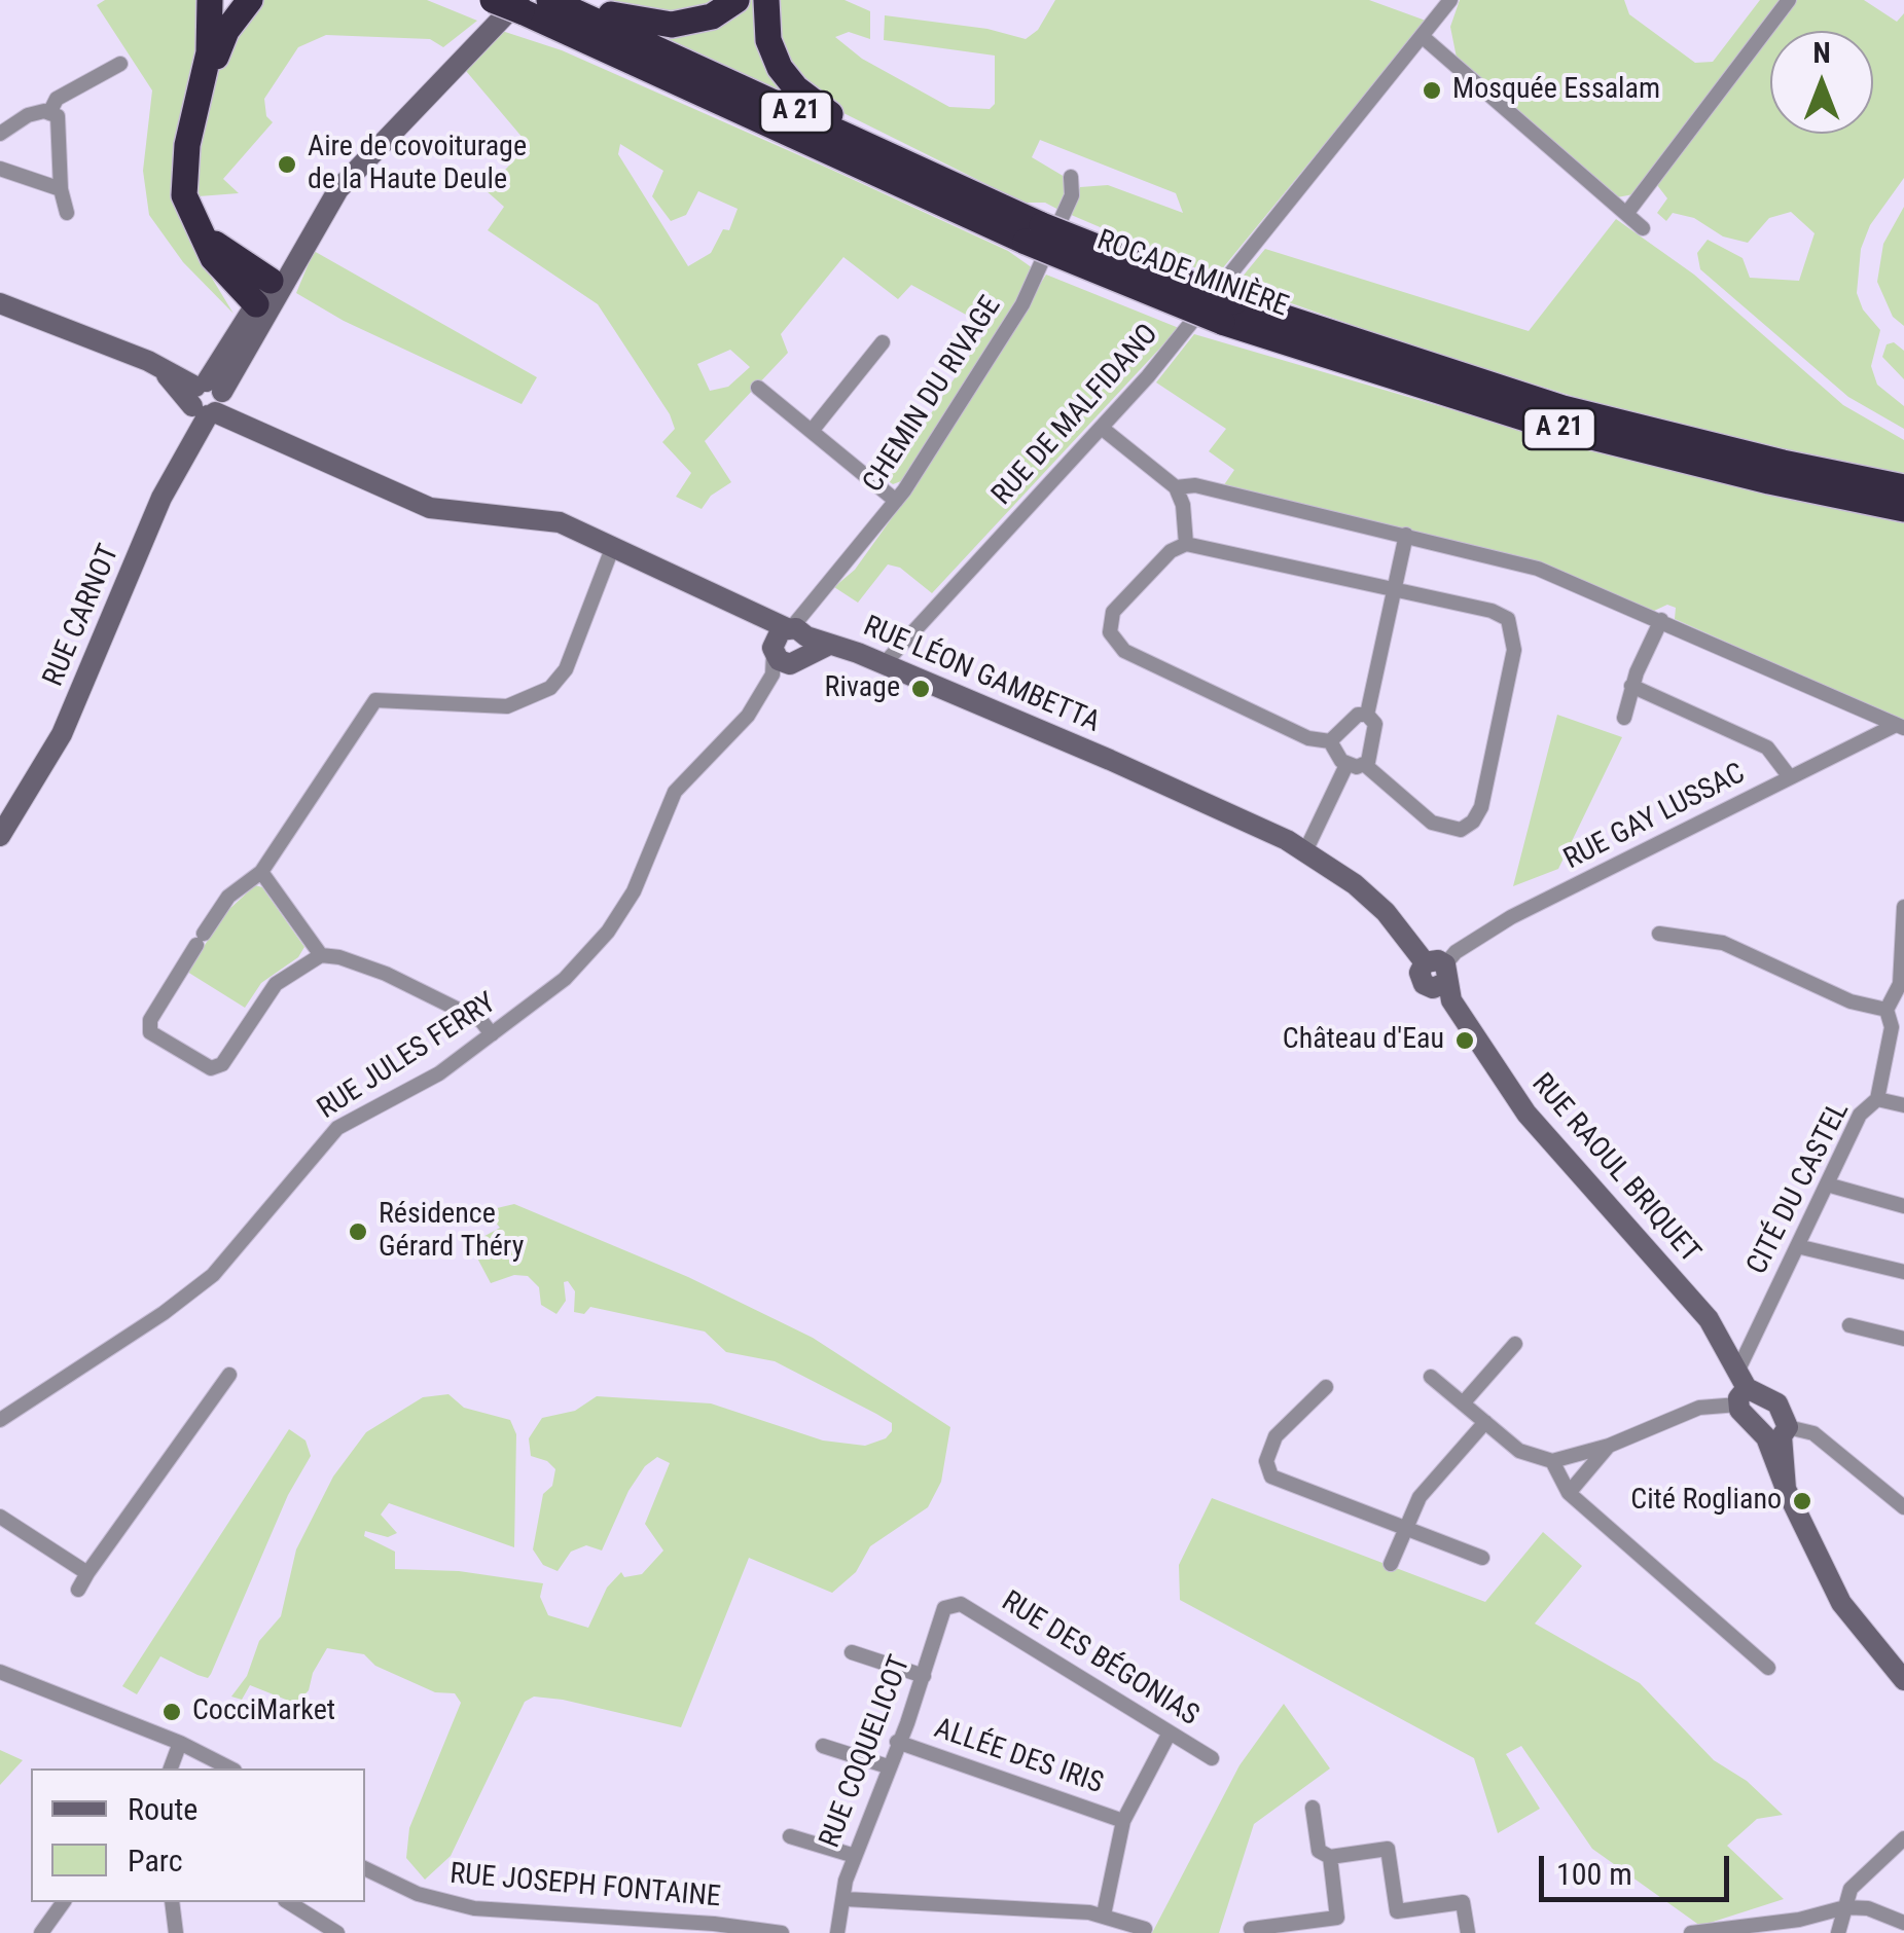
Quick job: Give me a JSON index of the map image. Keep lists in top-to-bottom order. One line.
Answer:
{"streets":{"highway":["A 21","ROCADE MINIÈRE"],"main road":["RUE CARNOT","RUE LÉON GAMBETTA","RUE RAOUL BRIQUET"],"street":["CHEMIN DU RIVAGE","RUE DE MALFIDANO","RUE GAY LUSSAC","RUE JULES FERRY","CITÉ DU CASTEL","RUE DES BÉGONIAS","RUE COQUELICOT","ALLÉE DES IRIS","RUE JOSEPH FONTAINE"]},"crossings":[["CHEMIN DU RIVAGE","RUE LÉON GAMBETTA"],["CHEMIN DU RIVAGE","RUE JULES FERRY"],["RUE DE MALFIDANO","RUE LÉON GAMBETTA"],["RUE CARNOT","RUE LÉON GAMBETTA"],["RUE LÉON GAMBETTA","RUE JULES FERRY"],["RUE LÉON GAMBETTA","RUE RAOUL BRIQUET"],["RUE GAY LUSSAC","RUE RAOUL BRIQUET"],["RUE RAOUL BRIQUET","CITÉ DU CASTEL"],["RUE DES BÉGONIAS","RUE COQUELICOT"],["RUE COQUELICOT","ALLÉE DES IRIS"]],"places":["Mosquée Essalam","Aire de covoiturage de la Haute Deule","Rivage","Château d'Eau","Résidence Gérard Théry","Cité Rogliano","CocciMarket"],"legend":["Route","Parc"],"scale_bar":"100 m","north":"top"}
